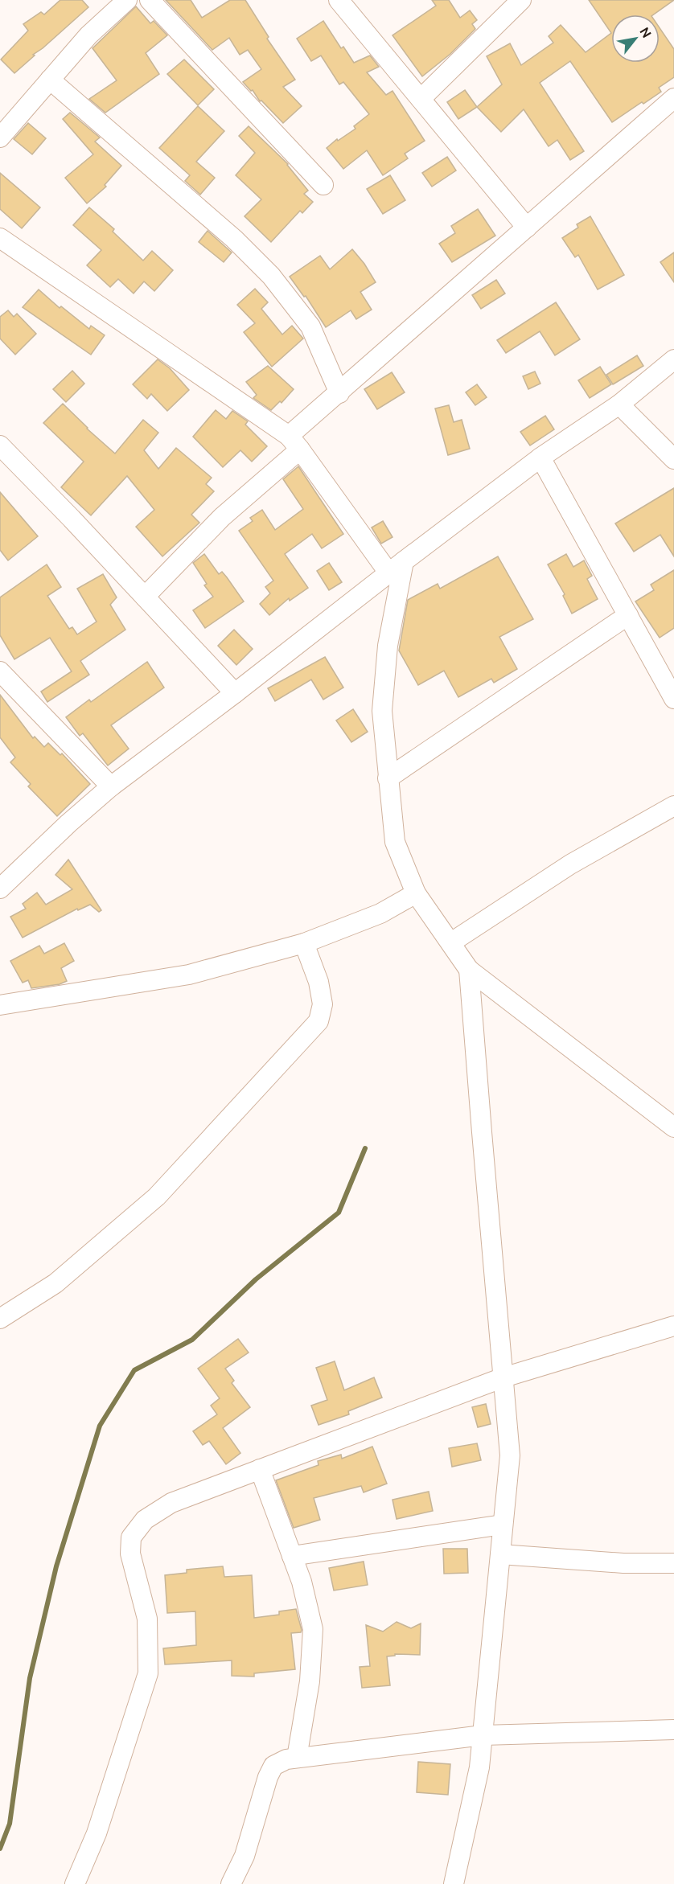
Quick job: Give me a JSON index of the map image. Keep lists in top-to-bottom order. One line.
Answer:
{"north":"top right"}
